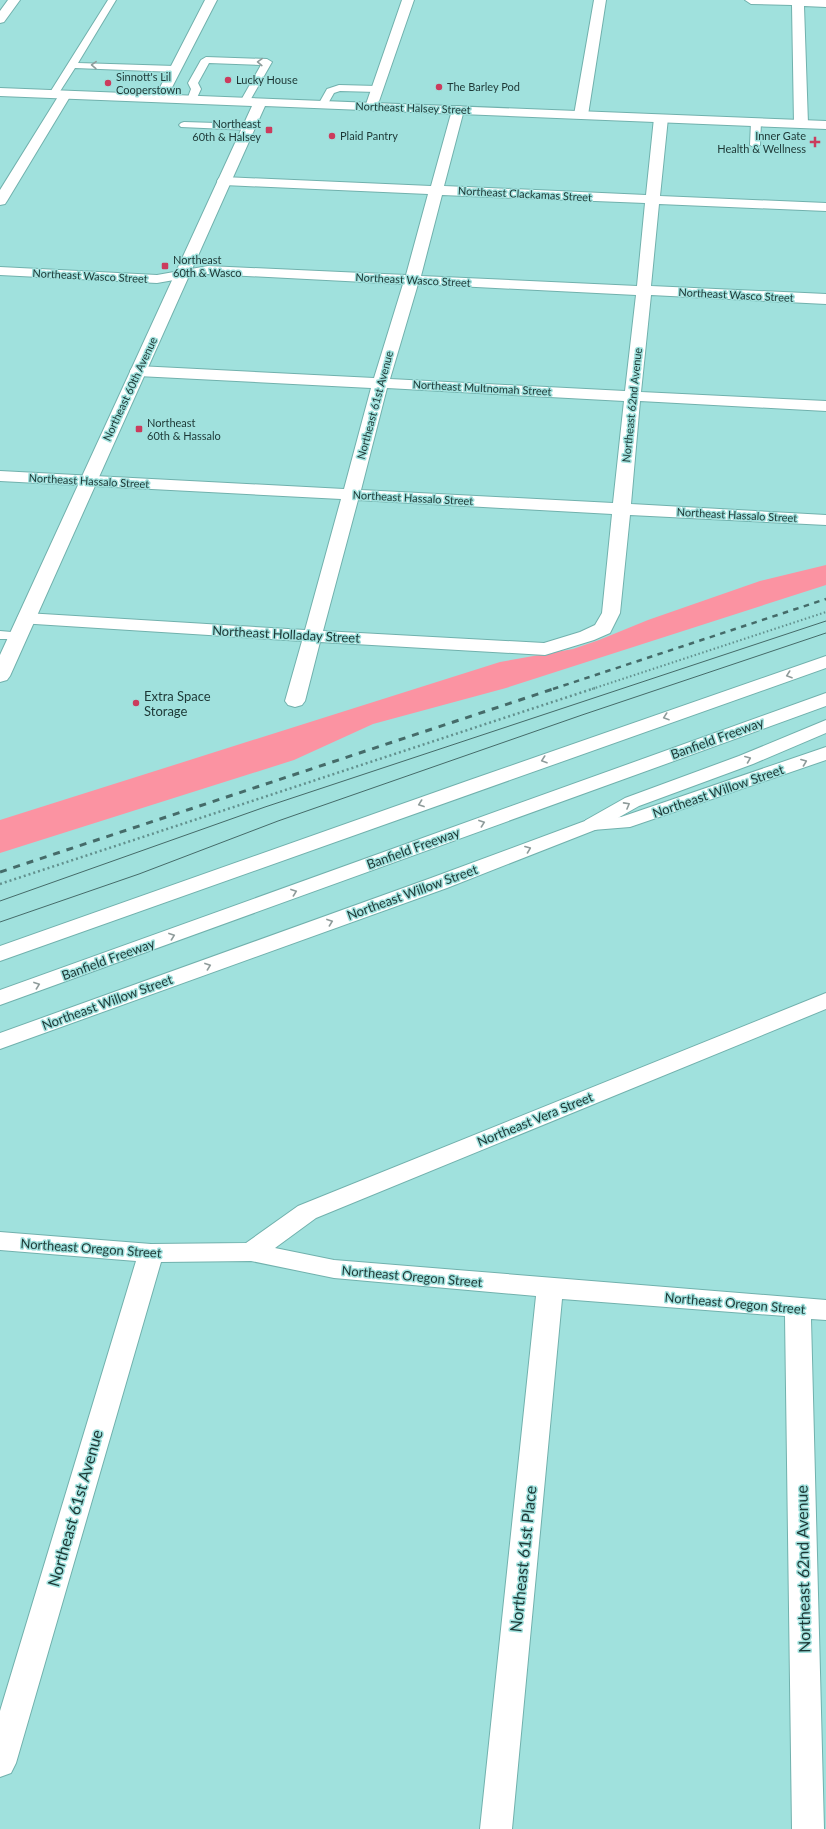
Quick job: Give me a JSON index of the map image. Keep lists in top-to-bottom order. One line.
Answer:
{"streets":{"main road":["Northeast Halsey Street","Northeast Clackamas Street","Northeast Wasco Street","Northeast Multnomah Street","Northeast 60th Avenue","Northeast 61st Avenue","Northeast 62nd Avenue","Northeast Hassalo Street","Northeast Holladay Street","Banfield Freeway","Northeast Willow Street","Northeast Vera Street","Northeast Oregon Street","Northeast 61st Place"]},"crossings":[["Northeast Halsey Street","Northeast 60th Avenue"],["Northeast Halsey Street","Northeast 61st Avenue"],["Northeast Halsey Street","Northeast 62nd Avenue"],["Northeast Clackamas Street","Northeast 60th Avenue"],["Northeast Clackamas Street","Northeast 61st Avenue"],["Northeast Clackamas Street","Northeast 62nd Avenue"],["Northeast Wasco Street","Northeast 60th Avenue"],["Northeast Wasco Street","Northeast 61st Avenue"],["Northeast Wasco Street","Northeast 62nd Avenue"],["Northeast Multnomah Street","Northeast 60th Avenue"],["Northeast Multnomah Street","Northeast 61st Avenue"],["Northeast Multnomah Street","Northeast 62nd Avenue"],["Northeast 60th Avenue","Northeast Hassalo Street"],["Northeast 60th Avenue","Northeast Holladay Street"],["Northeast 61st Avenue","Northeast Hassalo Street"],["Northeast 61st Avenue","Northeast Holladay Street"],["Northeast 61st Avenue","Northeast Oregon Street"],["Northeast 62nd Avenue","Northeast Hassalo Street"],["Northeast 62nd Avenue","Northeast Holladay Street"],["Northeast 62nd Avenue","Northeast Oregon Street"],["Northeast Vera Street","Northeast Oregon Street"],["Northeast Oregon Street","Northeast 61st Place"]],"places":{"other":["Lucky House","Sinnott's Lil Cooperstown","The Barley Pod","Plaid Pantry","Extra Space Storage"],"transit":["Northeast 60th & Halsey","Northeast 60th & Wasco","Northeast 60th & Hassalo"],"health":["Inner Gate Health & Wellness"]}}
